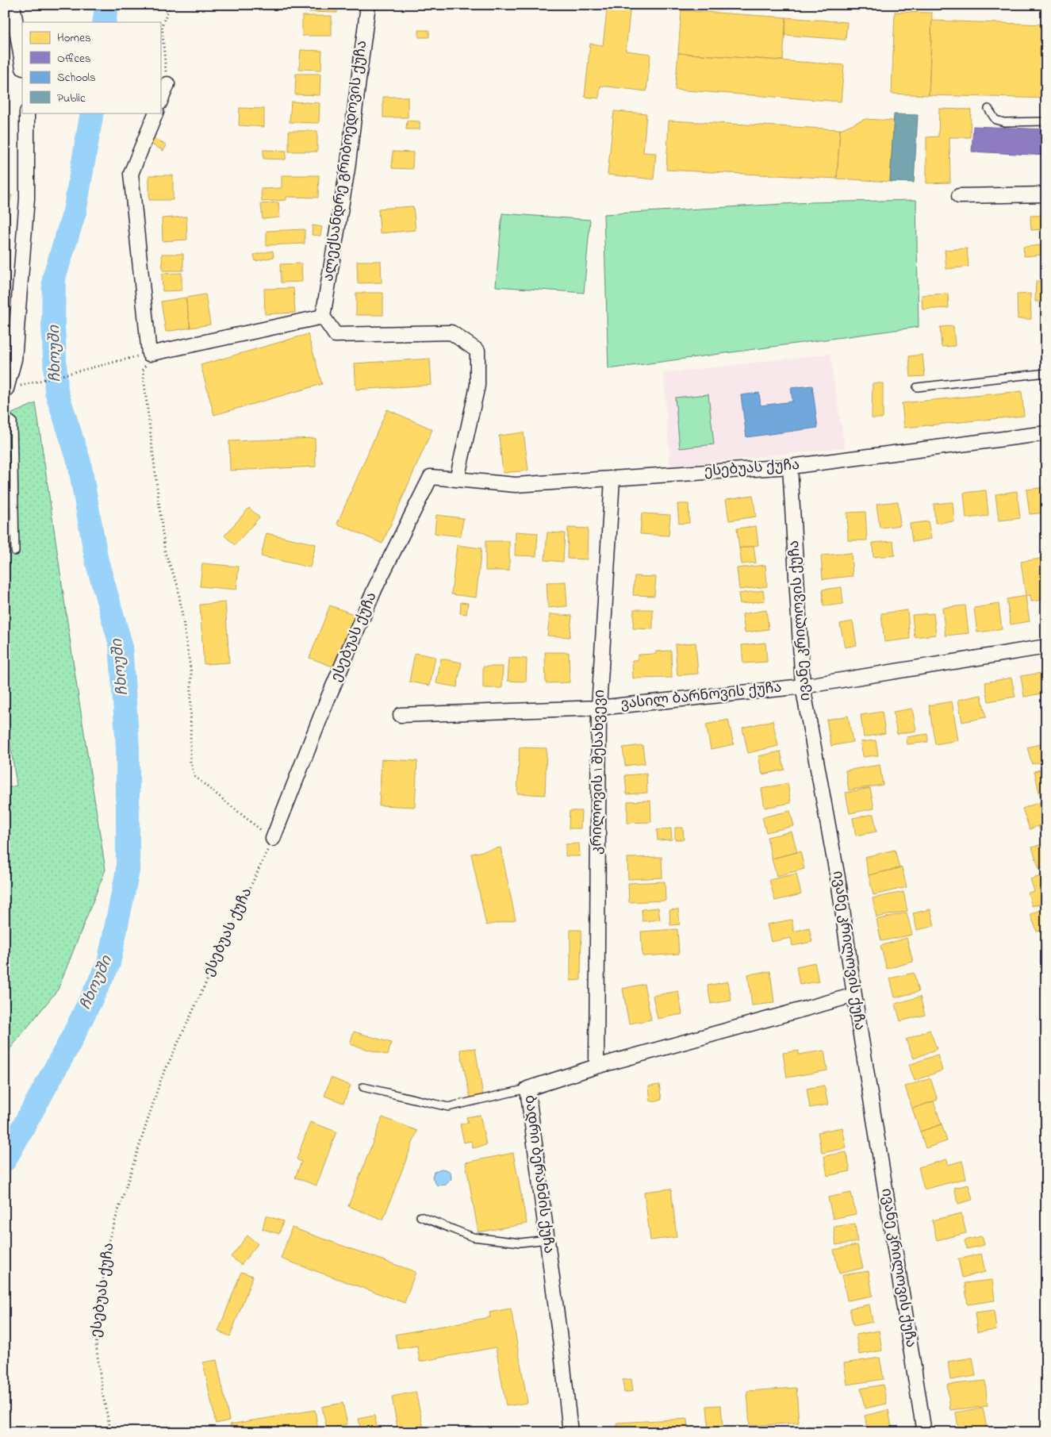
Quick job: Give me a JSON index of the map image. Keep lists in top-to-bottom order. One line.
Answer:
{"streets":{"street":["ალექსანდრე გრიბოედოვის ქუჩა","ესებუას ქუჩა","ივანე კრილოვის ქუჩა","ვასილ ბარნოვის ქუჩა","კრილოვის I შესახვევი","ბადრი ბერანძის ქუჩა"]},"crossings":[["ესებუას ქუჩა","ივანე კრილოვის ქუჩა"],["ესებუას ქუჩა","კრილოვის I შესახვევი"],["ივანე კრილოვის ქუჩა","ვასილ ბარნოვის ქუჩა"],["ივანე კრილოვის ქუჩა","ბადრი ბერანძის ქუჩა"],["ვასილ ბარნოვის ქუჩა","კრილოვის I შესახვევი"],["კრილოვის I შესახვევი","ბადრი ბერანძის ქუჩა"]],"water":["ჩხოუში"],"legend":["Homes","Offices","Schools","Public"]}
